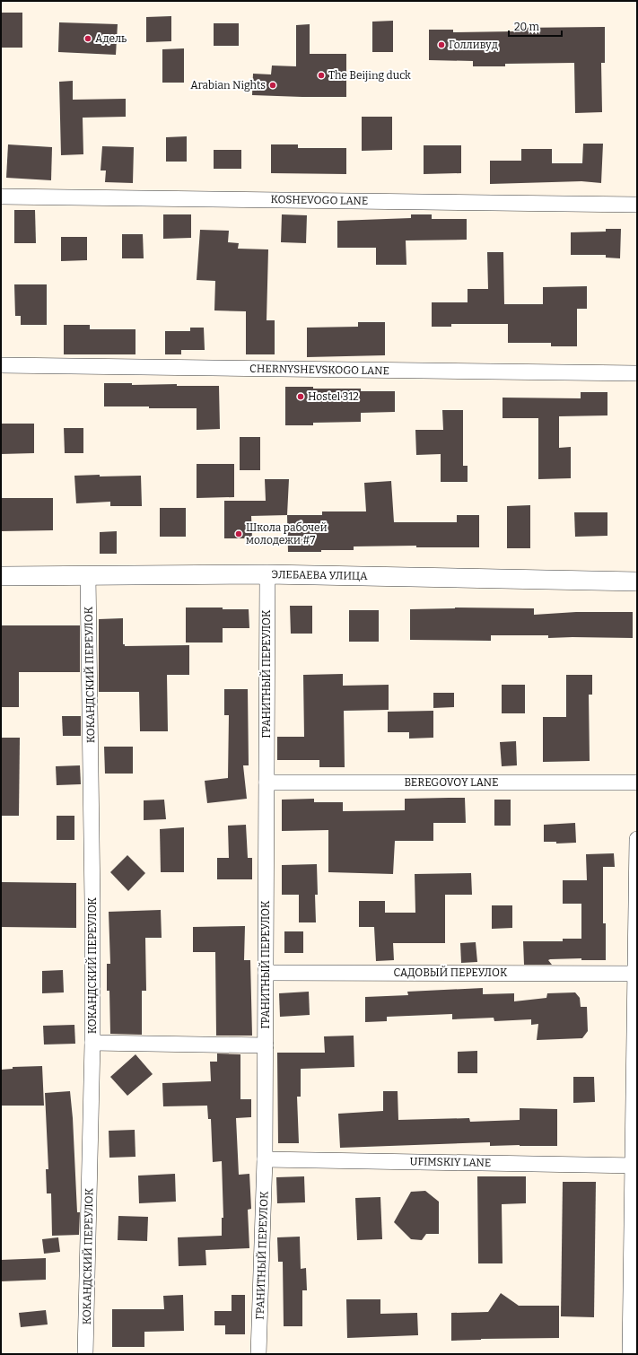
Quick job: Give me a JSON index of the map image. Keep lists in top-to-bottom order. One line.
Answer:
{"streets":{"street":["KOSHEVOGO LANE","CHERNYSHEVSKOGO LANE","ЭЛЕБАЕВА УЛИЦА","ГРАНИТНЫЙ ПЕРЕУЛОК","КОКАНДСКИЙ ПЕРЕУЛОК","BEREGOVOY LANE","САДОВЫЙ ПЕРЕУЛОК","UFIMSKIY LANE"]},"crossings":[["ЭЛЕБАЕВА УЛИЦА","ГРАНИТНЫЙ ПЕРЕУЛОК"],["ЭЛЕБАЕВА УЛИЦА","КОКАНДСКИЙ ПЕРЕУЛОК"],["ГРАНИТНЫЙ ПЕРЕУЛОК","BEREGOVOY LANE"],["ГРАНИТНЫЙ ПЕРЕУЛОК","САДОВЫЙ ПЕРЕУЛОК"],["ГРАНИТНЫЙ ПЕРЕУЛОК","UFIMSKIY LANE"]],"places":["Адель","Голливуд","The Beijing duck","Arabian Nights","Hostel 312","Школа рабочей молодежи #7"],"scale_bar":"20 m"}
